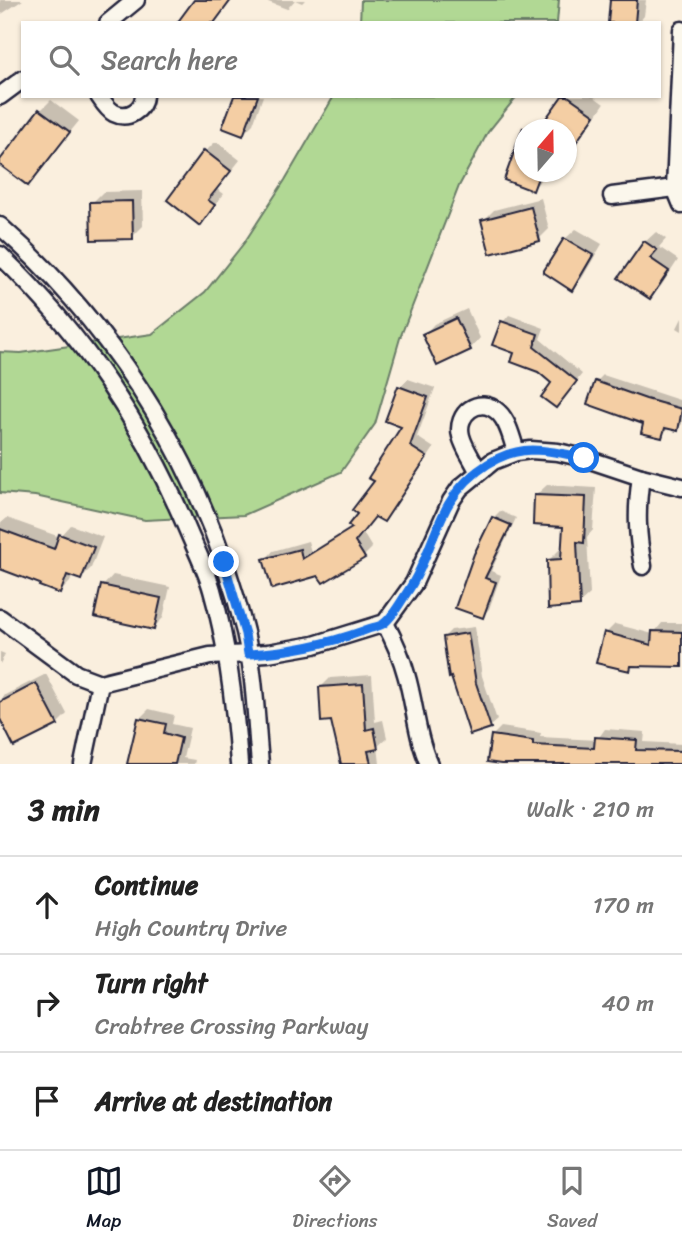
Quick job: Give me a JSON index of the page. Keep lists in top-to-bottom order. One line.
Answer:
{"north":"top","page":{"search":"Search here","heading":["3 min","Walk · 210 m"],"list":[["Continue","High Country Drive","170 m"],["Turn right","Crabtree Crossing Parkway","40 m"],"Arrive at destination"],"nav":["Map","Directions","Saved"]}}
